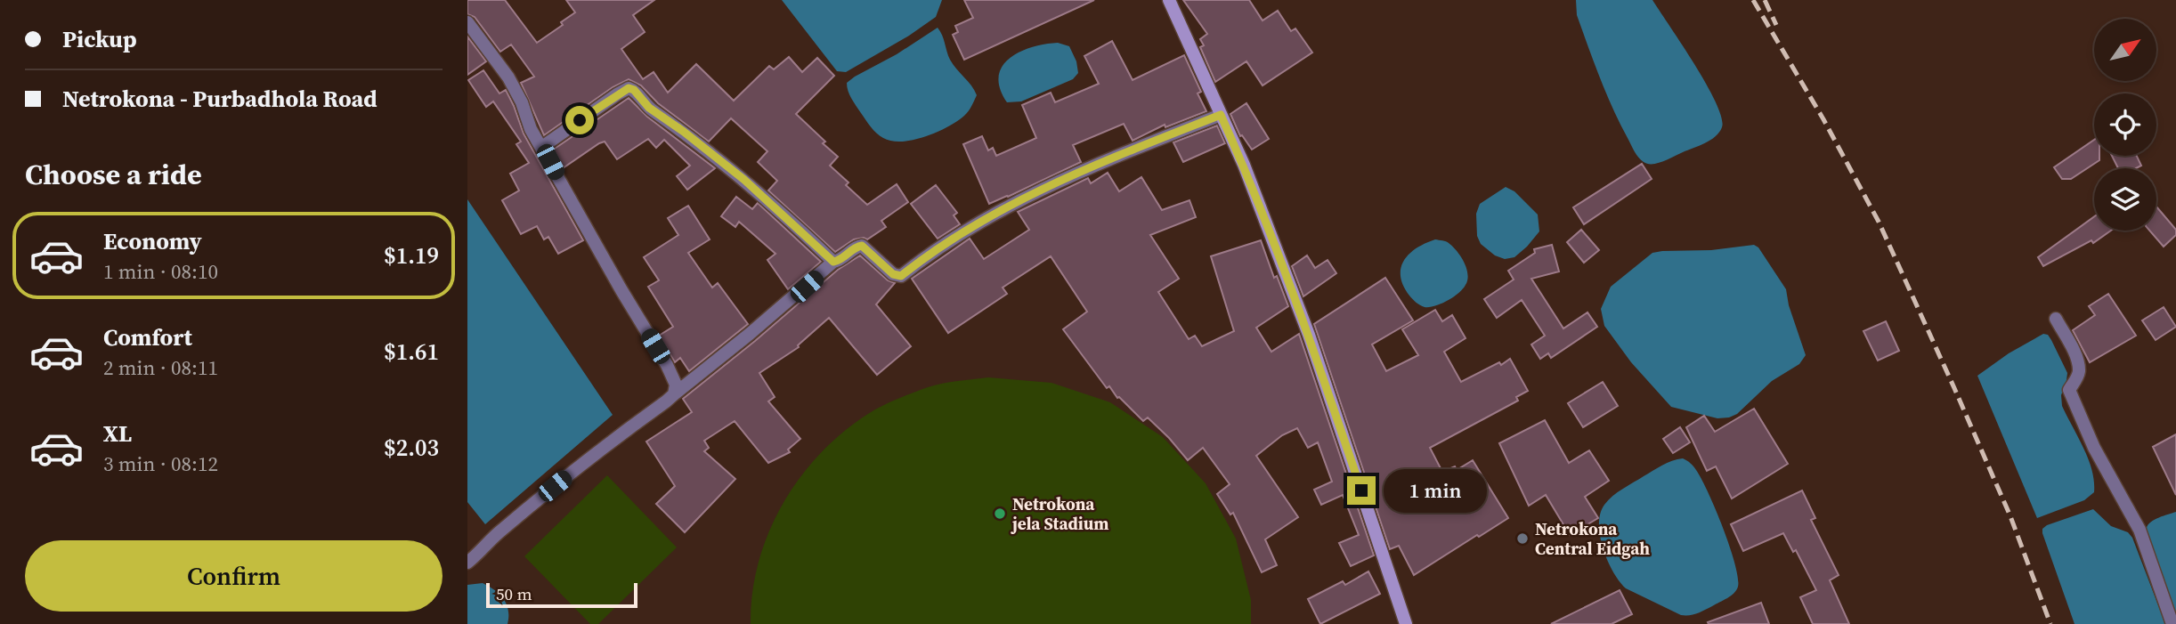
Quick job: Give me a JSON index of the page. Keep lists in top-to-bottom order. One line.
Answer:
{"places":["Netrokona jela Stadium","Netrokona Central Eidgah"],"scale_bar":"50 m","north":"top right","page":{"banner":["Pickup","Netrokona - Purbadhola Road"],"heading":"Choose a ride","list":[{"name":"Economy","note":"1 min · 08:10","value":"$1.19"},{"name":"Comfort","note":"2 min · 08:11","value":"$1.61"},{"name":"XL","note":"3 min · 08:12","value":"$2.03"}],"bubble":"1 min","buttons":"Confirm","scale":"50 m"}}
